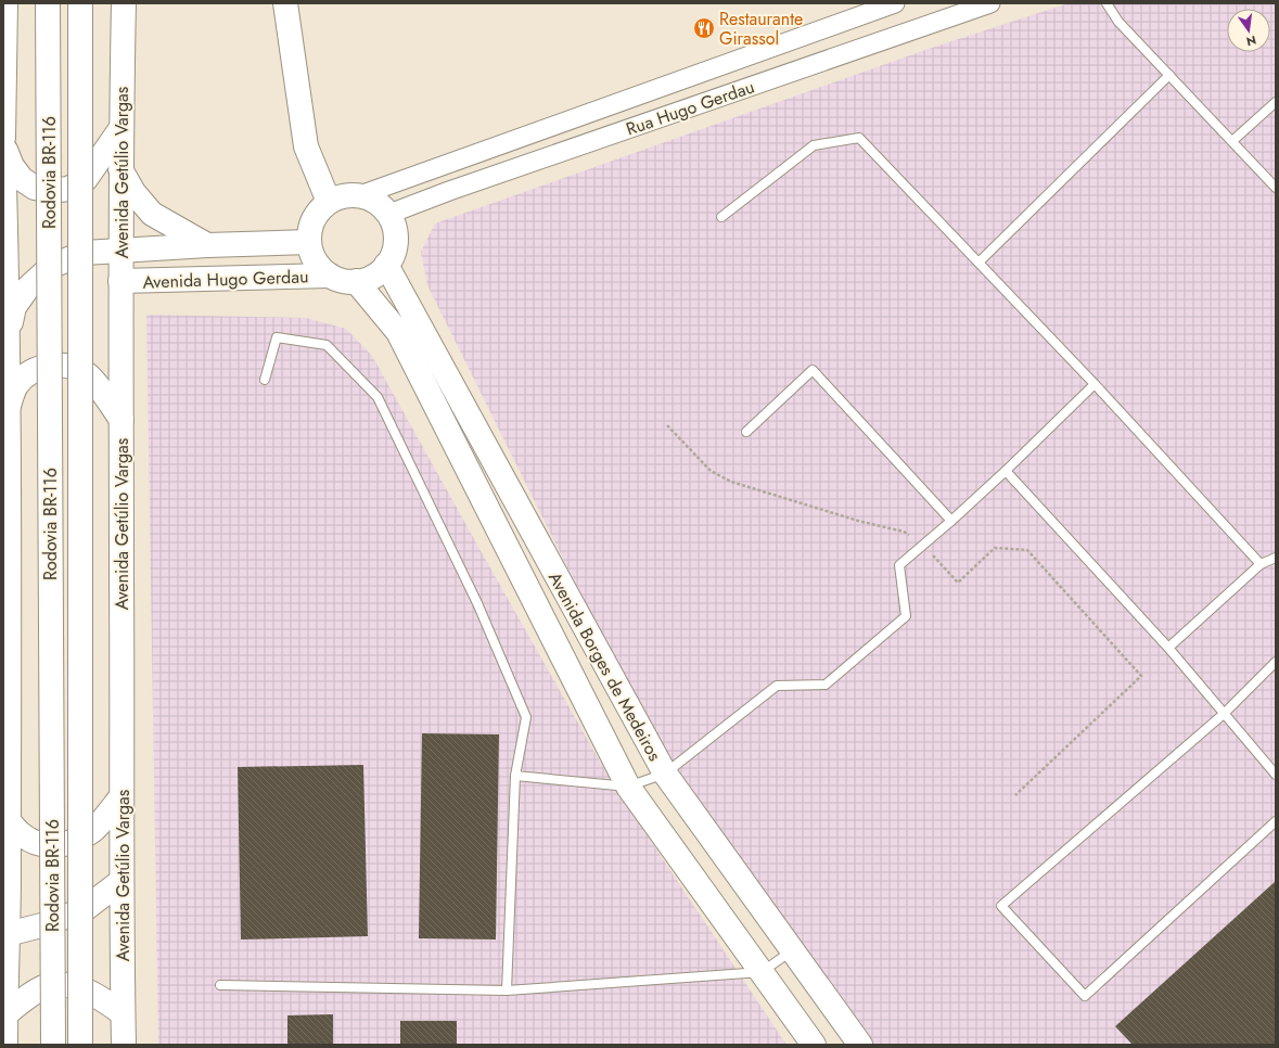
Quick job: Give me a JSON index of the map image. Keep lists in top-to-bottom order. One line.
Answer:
{"streets":{"main road":["Rodovia BR-116","Avenida Getúlio Vargas","Avenida Hugo Gerdau","Avenida Borges de Medeiros"],"street":["Rua Hugo Gerdau"]},"crossings":[["Rua Hugo Gerdau","Avenida Hugo Gerdau"],["Rua Hugo Gerdau","Avenida Borges de Medeiros"],["Avenida Getúlio Vargas","Avenida Hugo Gerdau"],["Avenida Hugo Gerdau","Avenida Borges de Medeiros"]],"places":{"restaurant":["Restaurante Girassol"]},"north":"bottom"}
